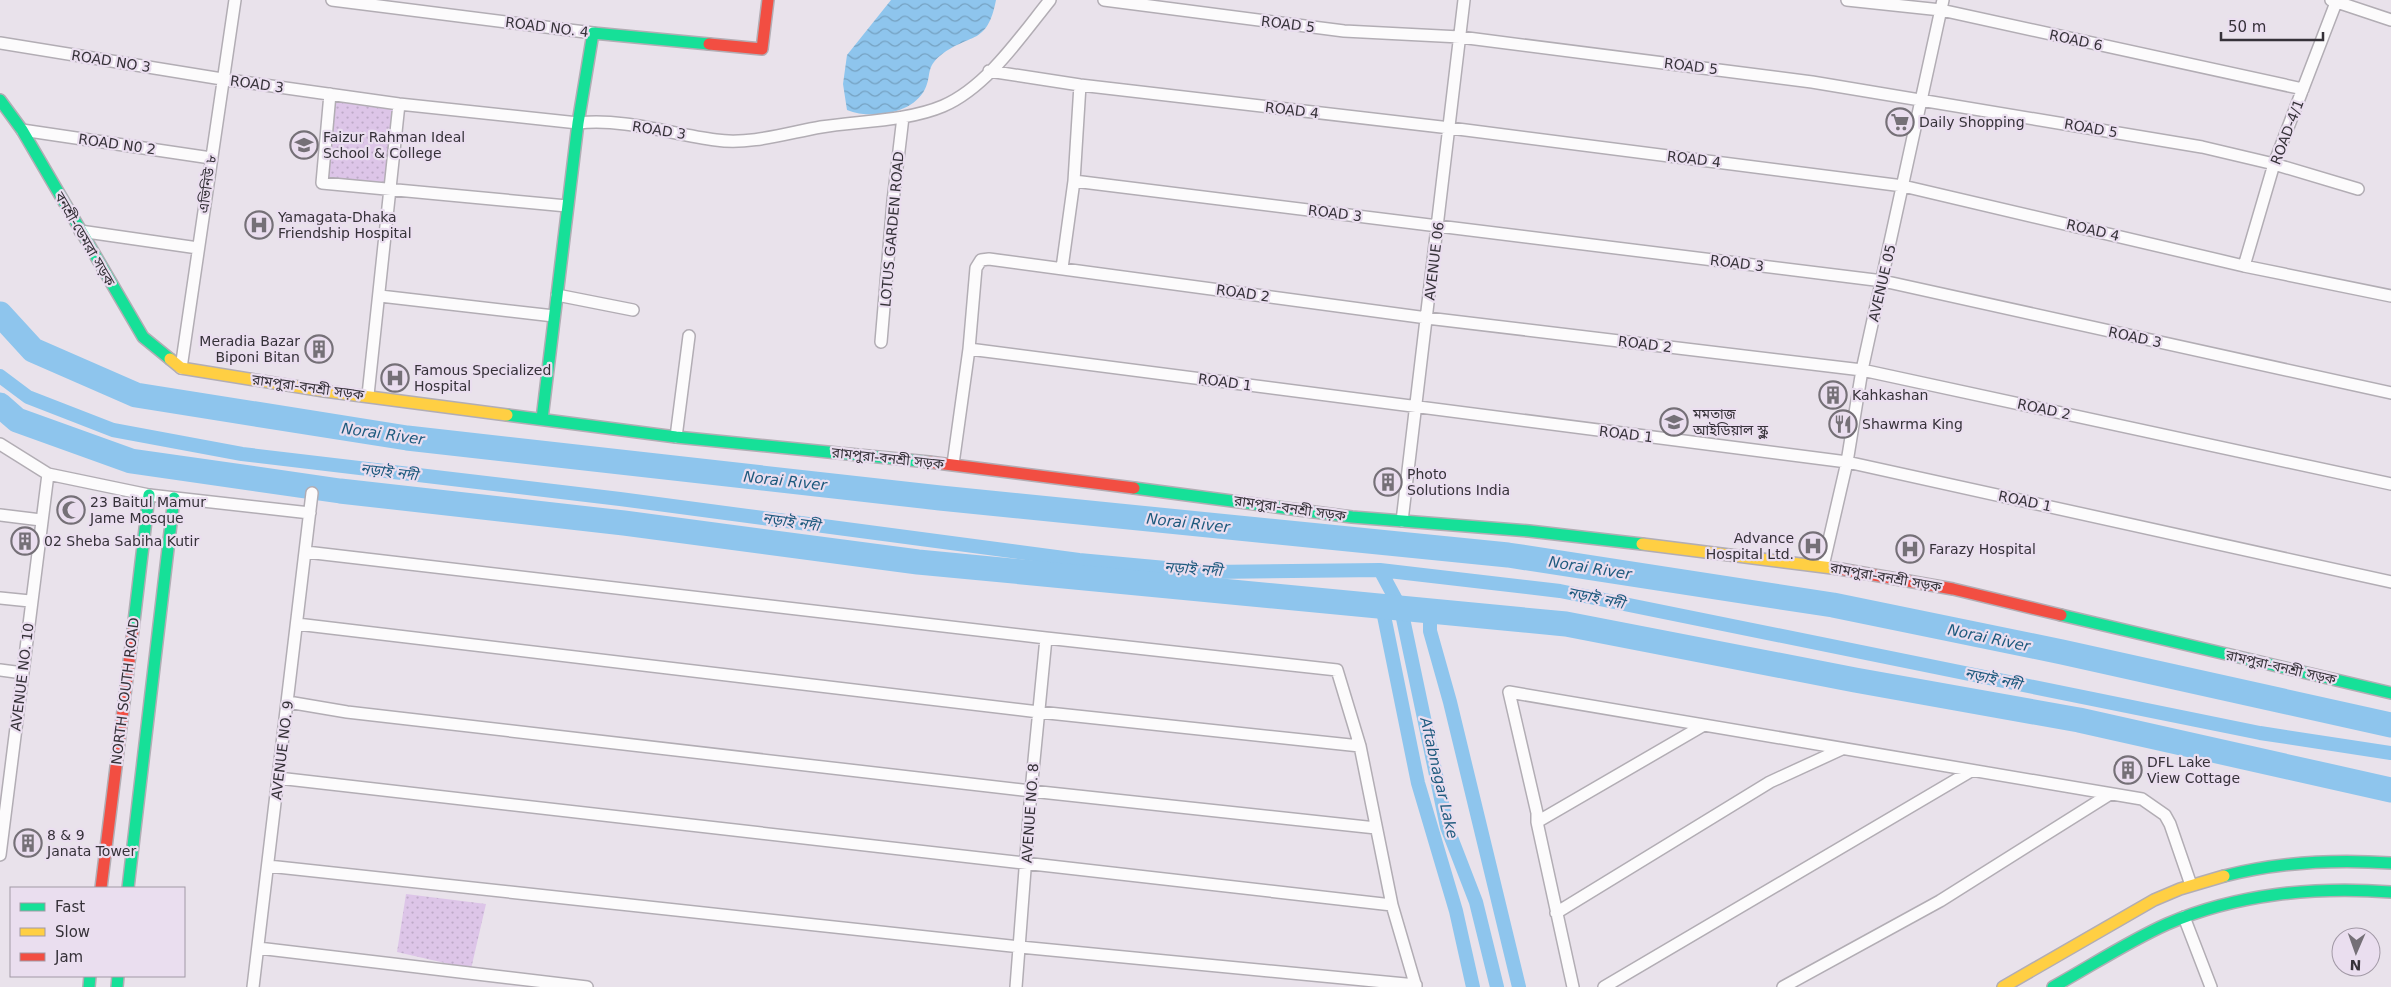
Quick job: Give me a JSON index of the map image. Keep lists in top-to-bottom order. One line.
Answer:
{"streets":{"main road":["ROAD NO. 4","বনশ্রী-ডেমরা সড়ক","রামপুরা-বনশ্রী সড়ক","NORTH SOUTH ROAD"],"street":["ROAD 5","ROAD 6","ROAD NO 3","ROAD 3","ROAD 4","ROAD-4/1","ROAD N0 2","এভিনিউ ৮","LOTUS GARDEN ROAD","AVENUE 06","AVENUE 05","ROAD 2","ROAD 1","AVENUE NO. 10","AVENUE NO. 9","AVENUE NO. 8"]},"crossings":[["ROAD 5","ROAD-4/1"],["ROAD 5","AVENUE 06"],["ROAD 5","AVENUE 05"],["ROAD 6","ROAD-4/1"],["ROAD 6","AVENUE 05"],["ROAD NO 3","ROAD 3"],["ROAD NO 3","এভিনিউ ৮"],["ROAD 3","ROAD 4"],["ROAD 3","এভিনিউ ৮"],["ROAD 3","LOTUS GARDEN ROAD"],["ROAD 3","AVENUE 06"],["ROAD 3","AVENUE 05"],["ROAD 4","ROAD-4/1"],["ROAD 4","AVENUE 06"],["ROAD 4","AVENUE 05"],["ROAD N0 2","এভিনিউ ৮"],["ROAD N0 2","বনশ্রী-ডেমরা সড়ক"],["এভিনিউ ৮","বনশ্রী-ডেমরা সড়ক"],["এভিনিউ ৮","রামপুরা-বনশ্রী সড়ক"],["বনশ্রী-ডেমরা সড়ক","রামপুরা-বনশ্রী সড়ক"],["AVENUE 06","ROAD 2"],["AVENUE 06","ROAD 1"],["AVENUE 06","রামপুরা-বনশ্রী সড়ক"],["AVENUE 05","ROAD 2"],["AVENUE 05","ROAD 1"],["AVENUE 05","রামপুরা-বনশ্রী সড়ক"],["ROAD 2","ROAD 1"]],"water":["Norai River","নড়াই নদী","Aftabnagar Lake"],"places":{"supermarket":["Daily Shopping"],"school or university":["Faizur Rahman Ideal School & College","মমতাজ আইডিয়াল স্কুল"],"hospital":["Yamagata-Dhaka Friendship Hospital","Famous Specialized Hospital","Advance Hospital Ltd.","Farazy Hospital"],"building":["Meradia Bazar Biponi Bitan","Kahkashan","Photo Solutions India","02 Sheba Sabiha Kutir","DFL Lake View Cottage","8 & 9 Janata Tower"],"restaurant":["Shawrma King"],"mosque":["23 Baitul Mamur Jame Mosque"]},"legend":["Fast","Slow","Jam"],"scale_bar":"50 m","north":"bottom"}
